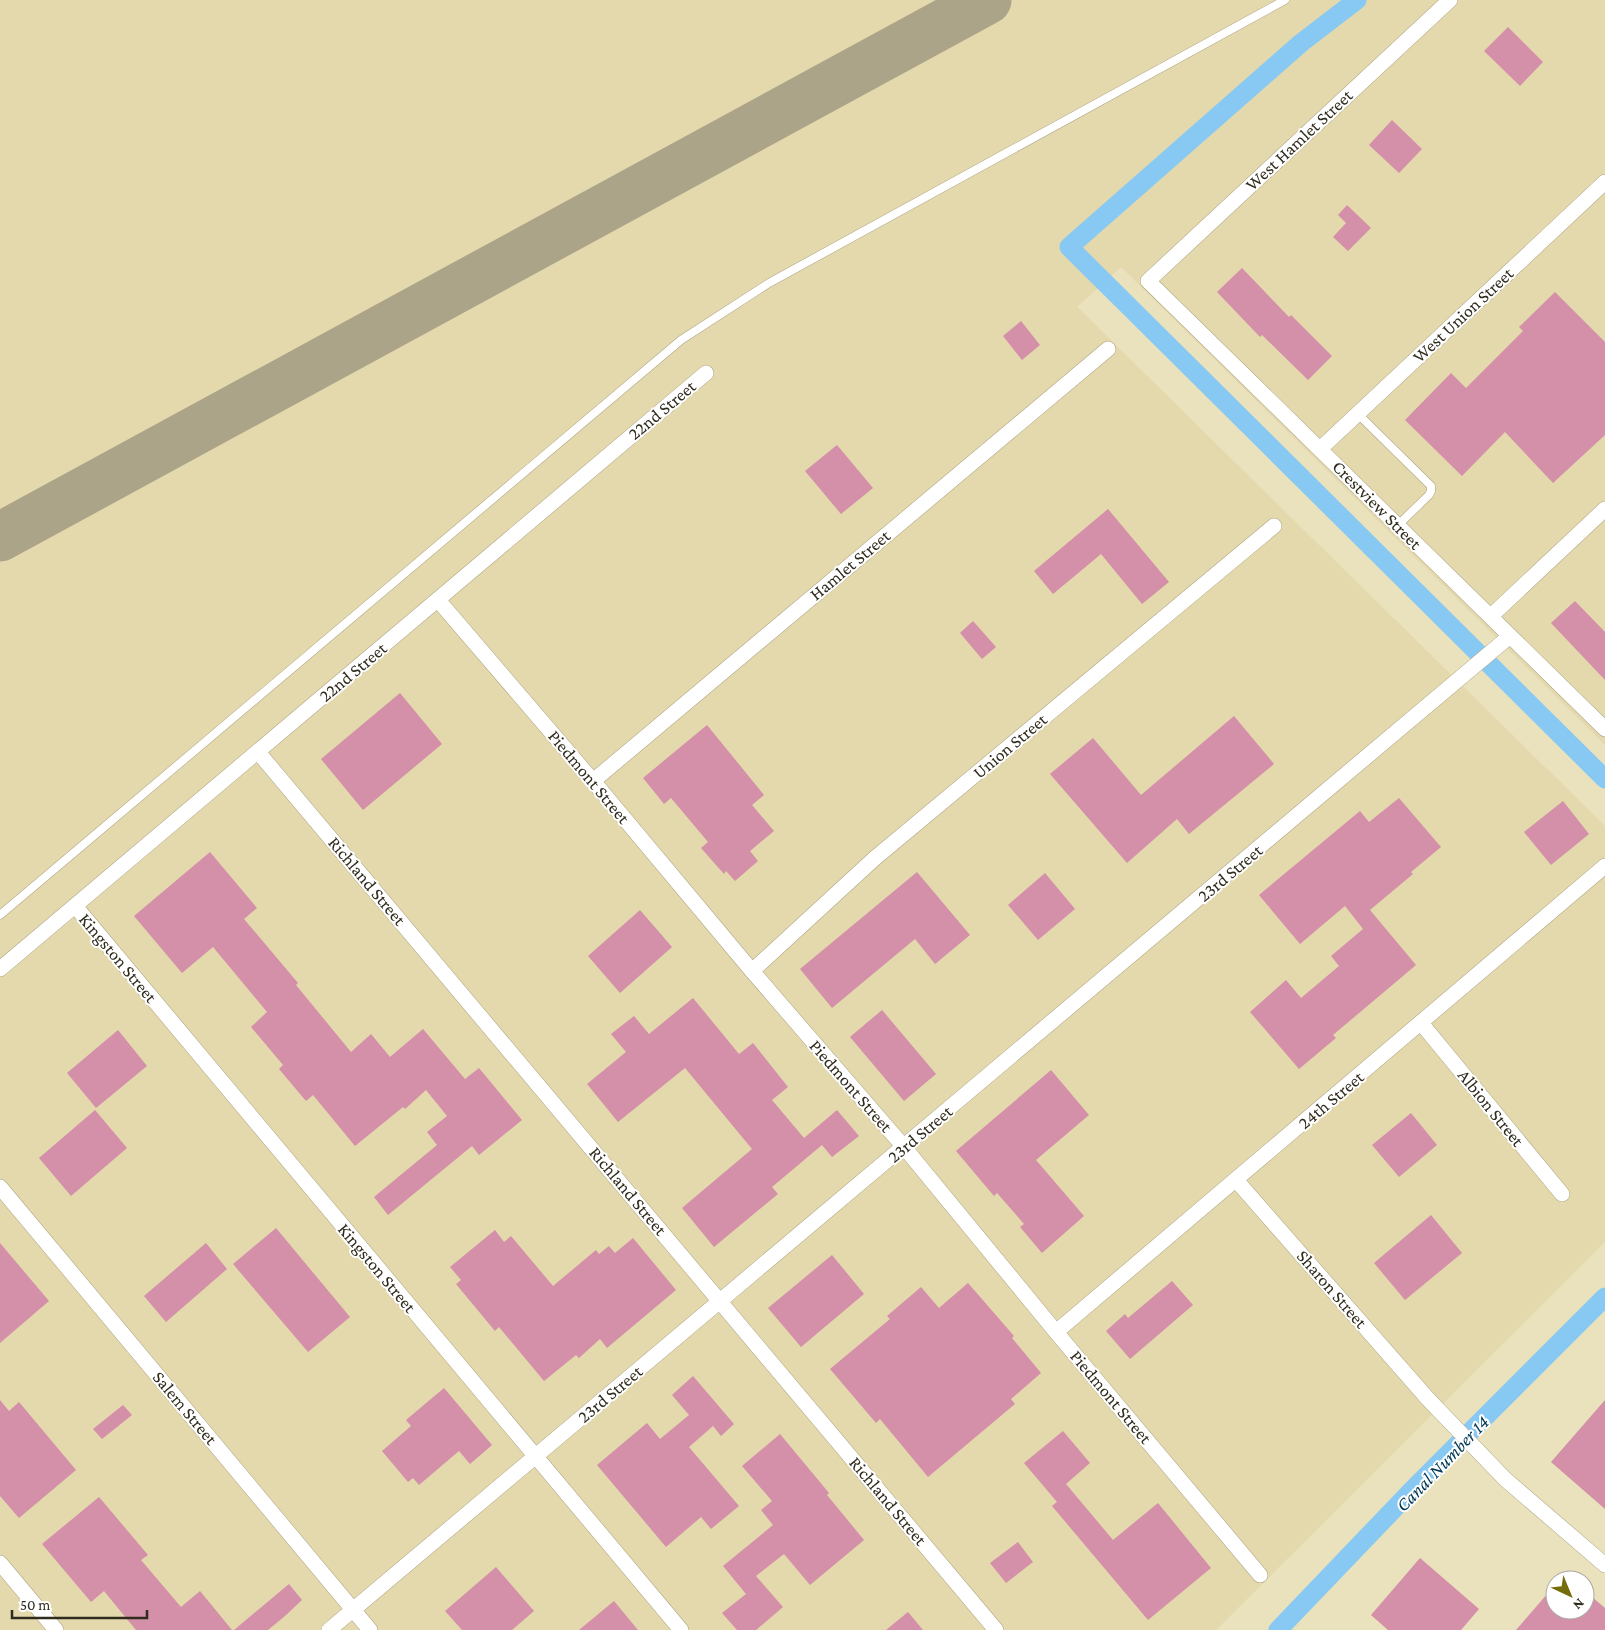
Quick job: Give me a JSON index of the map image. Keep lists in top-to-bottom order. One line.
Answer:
{"streets":{"street":["West Hamlet Street","West Union Street","22nd Street","Crestview Street","Hamlet Street","Union Street","Piedmont Street","23rd Street","Richland Street","Kingston Street","24th Street","Albion Street","Sharon Street","Salem Street"]},"crossings":[["West Hamlet Street","Crestview Street"],["West Union Street","Crestview Street"],["22nd Street","Piedmont Street"],["22nd Street","Richland Street"],["22nd Street","Kingston Street"],["Crestview Street","23rd Street"],["Hamlet Street","Piedmont Street"],["Union Street","Piedmont Street"],["Piedmont Street","23rd Street"],["Piedmont Street","24th Street"],["23rd Street","Richland Street"],["23rd Street","Kingston Street"],["23rd Street","Salem Street"],["24th Street","Albion Street"],["24th Street","Sharon Street"]],"water":["Canal Number 14"],"scale_bar":"50 m","north":"bottom right"}
